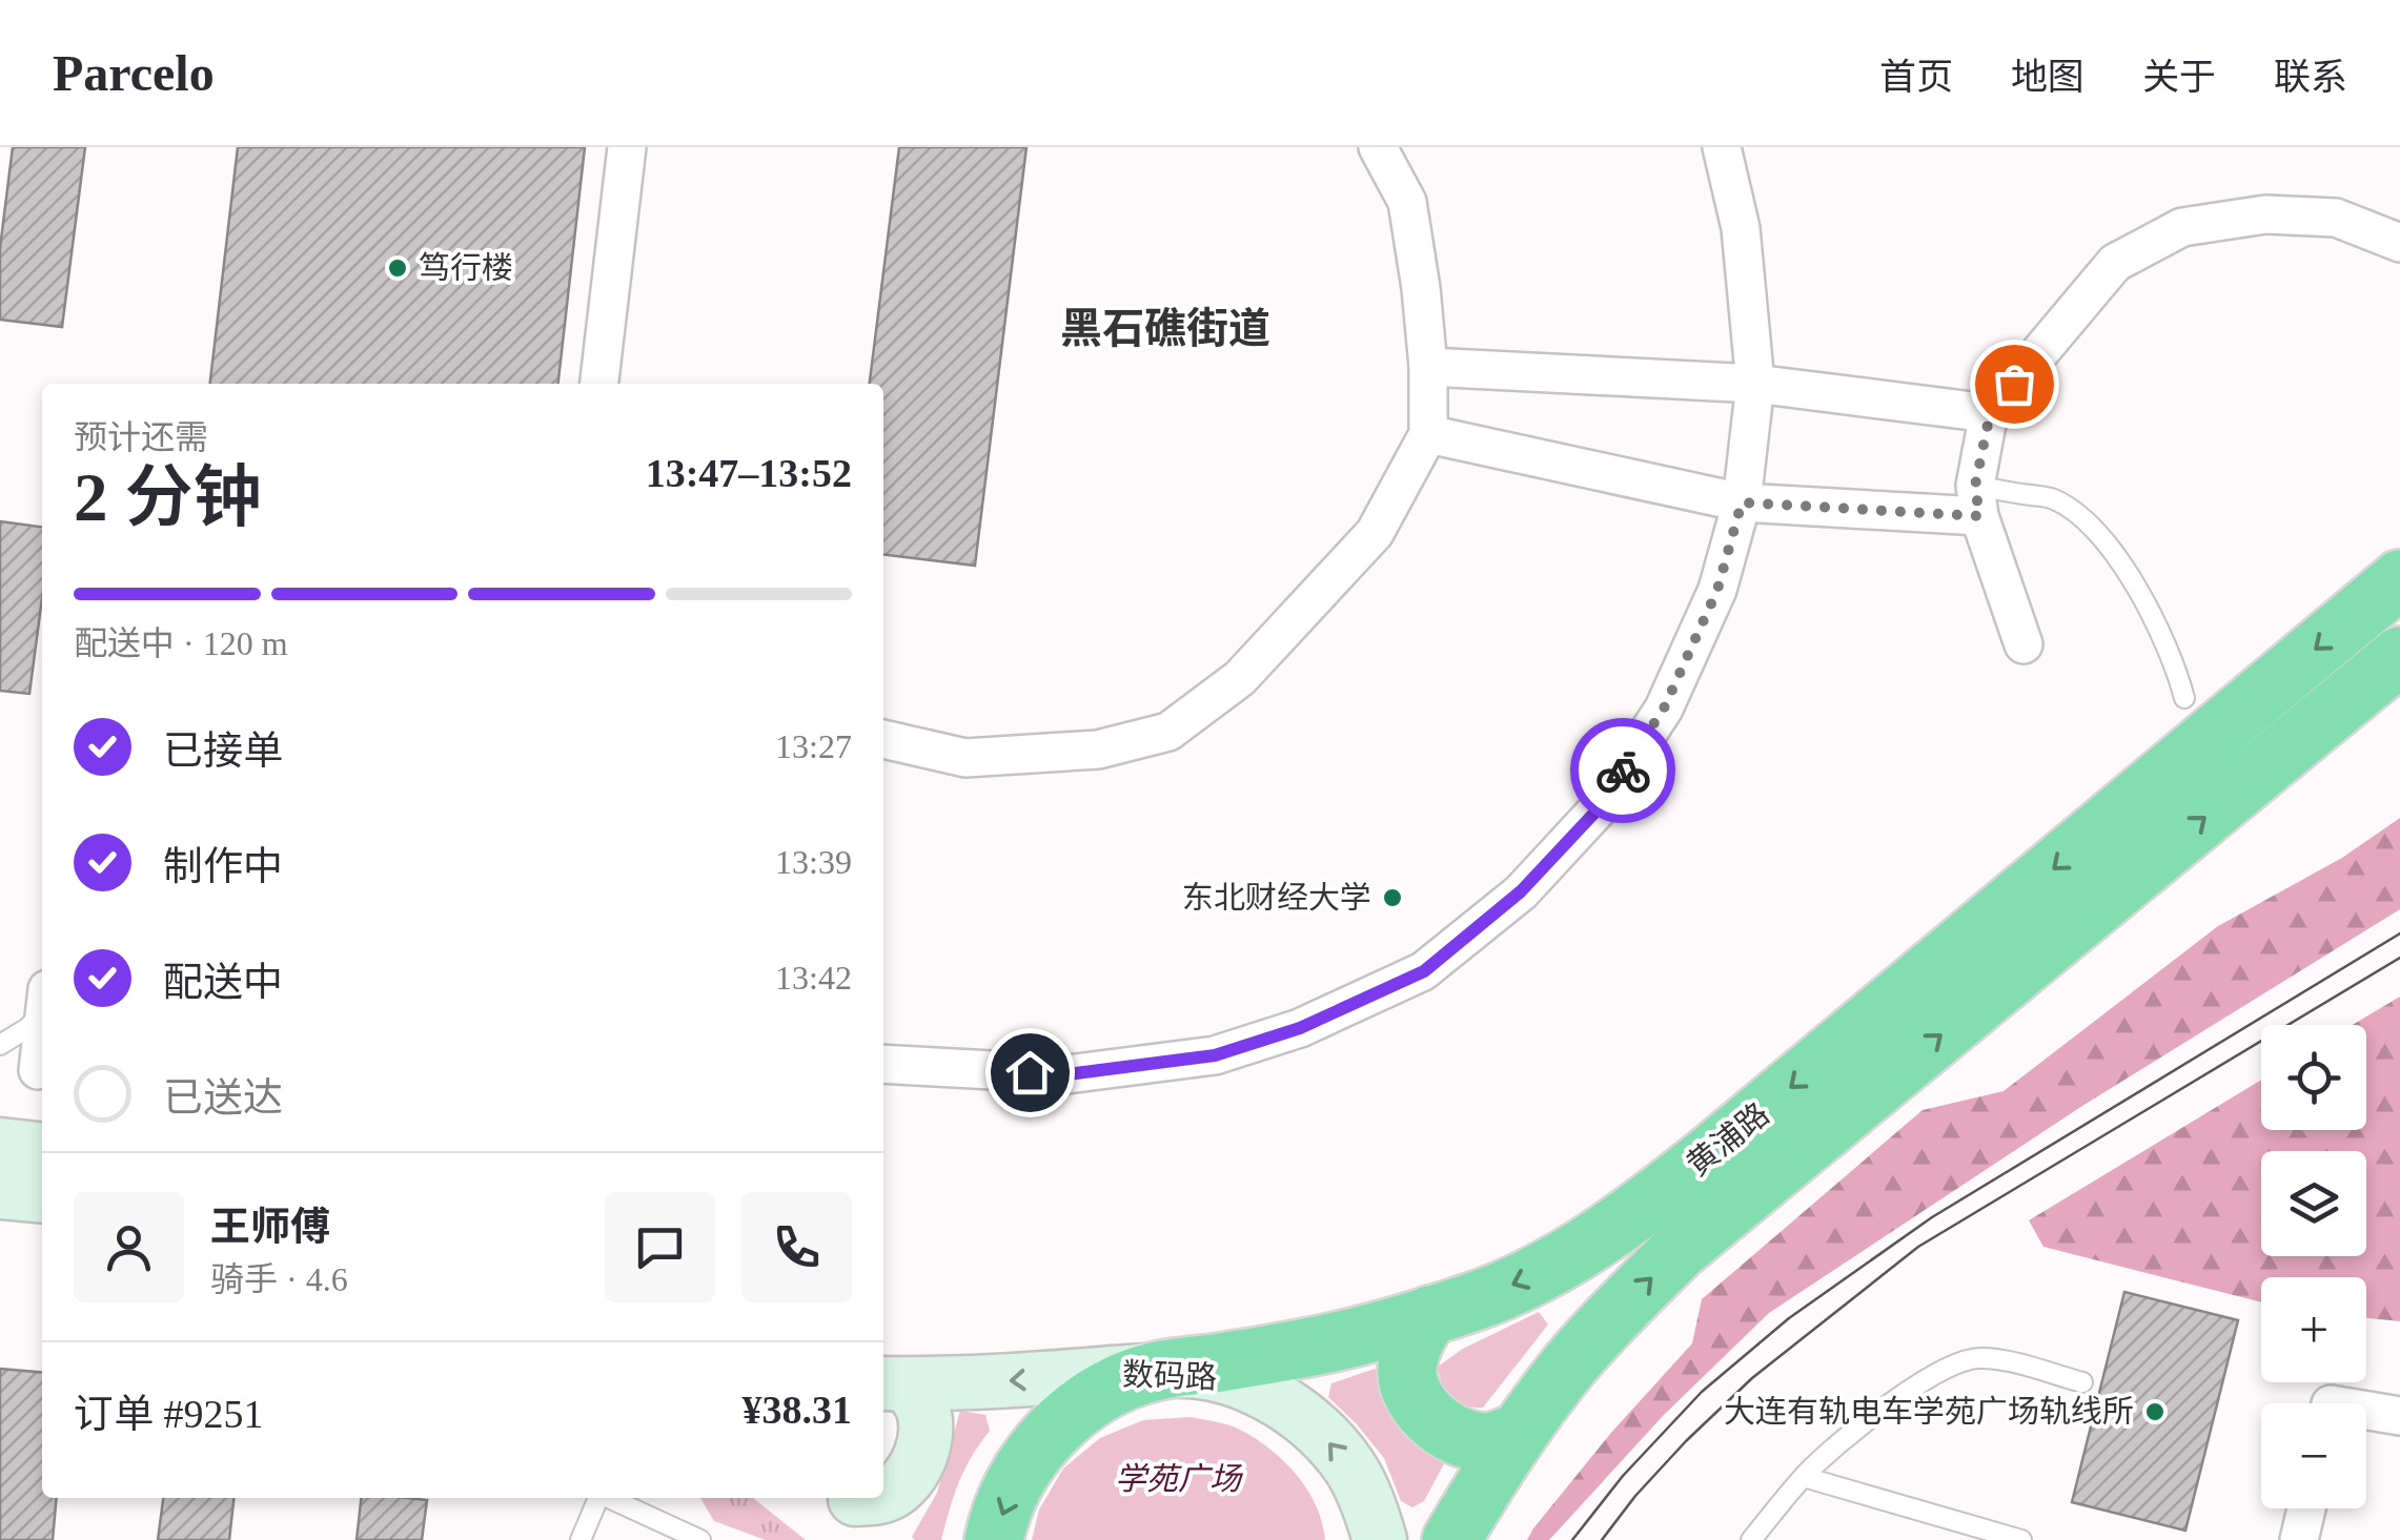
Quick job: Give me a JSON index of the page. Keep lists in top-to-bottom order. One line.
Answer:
{"streets":{"highway":["黄浦路"],"main road":["数码路"]},"crossings":[["黄浦路","数码路"]],"one_way":["数码路"],"districts":["黑石礁街道"],"parks":["学苑广场"],"places":["笃行楼","东北财经大学","大连有轨电车学苑广场轨线所"],"page":{"header":"Parcelo","nav":["首页","地图","关于","联系"],"heading":["2 分钟","预计还需","13:47–13:52"],"panel":["王师傅","骑手 · 4.6","订单 #9251","¥38.31"],"bar":"配送中 · 120 m","list":[["已接单","13:27"],["制作中","13:39"],["配送中","13:42"],"已送达"],"map_buttons":["+","−"]}}
